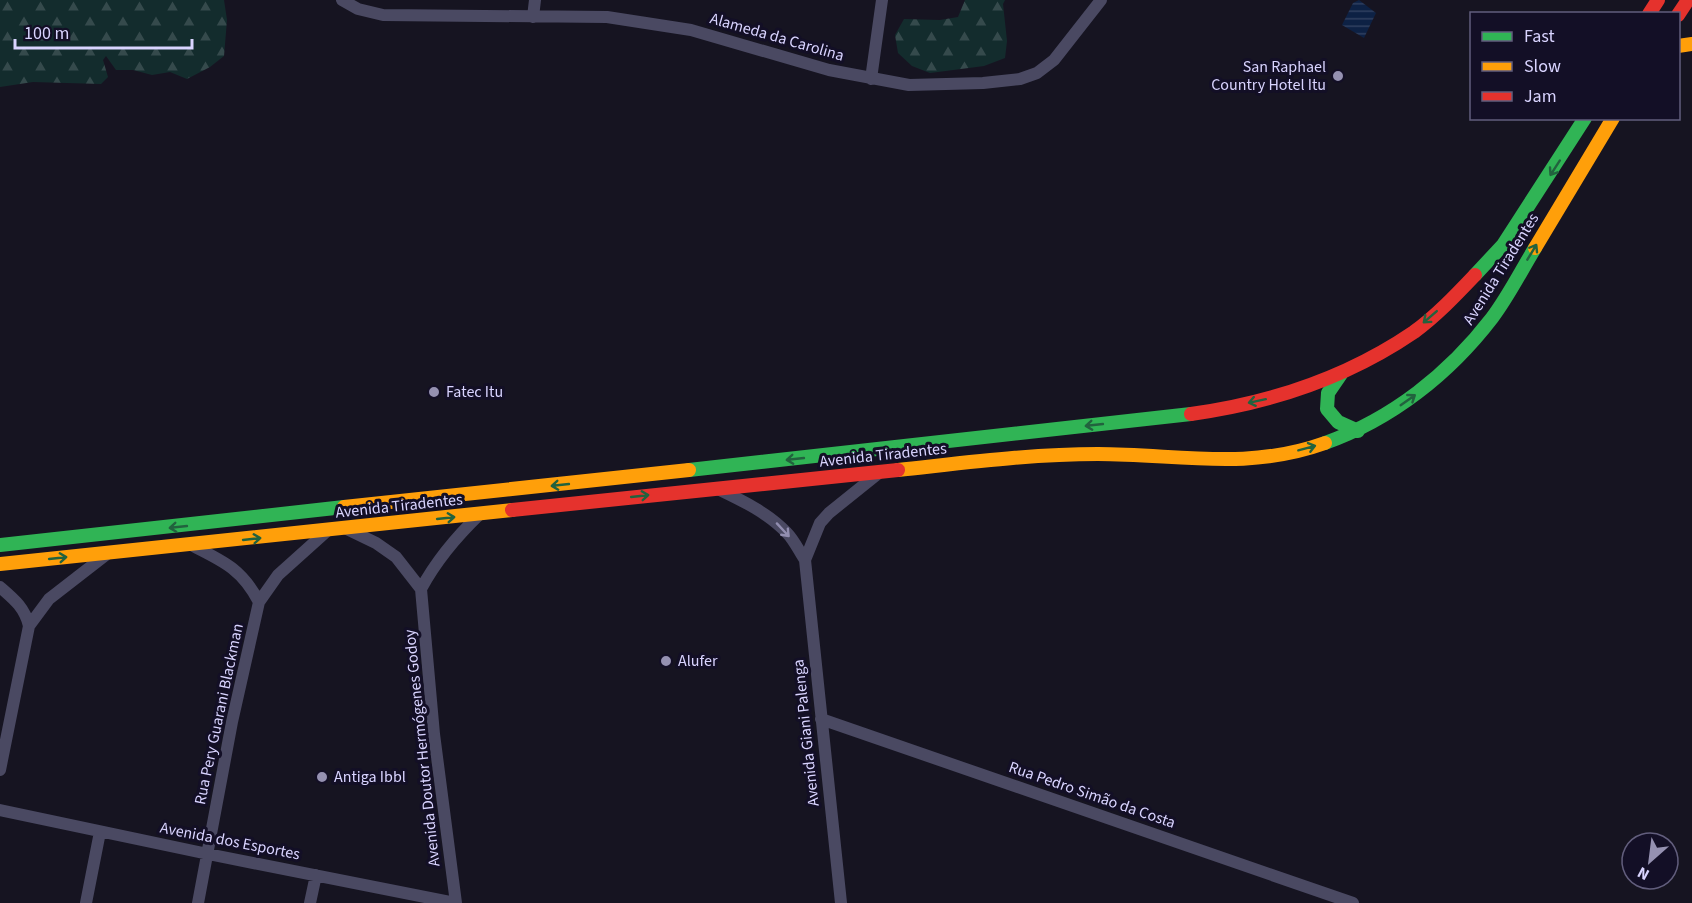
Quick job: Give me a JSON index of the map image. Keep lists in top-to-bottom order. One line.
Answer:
{"streets":{"main road":["Avenida Tiradentes"],"street":["Alameda da Carolina","Rua Pery Guarani Blackman","Avenida Giani Palenga","Avenida Doutor Hermógenes Godoy","Rua Pedro Simão da Costa","Avenida dos Esportes"]},"crossings":[["Avenida Tiradentes","Rua Pery Guarani Blackman"],["Rua Pery Guarani Blackman","Avenida dos Esportes"],["Avenida Giani Palenga","Rua Pedro Simão da Costa"],["Avenida Doutor Hermógenes Godoy","Avenida dos Esportes"]],"places":["San Raphael Country Hotel Itu","Fatec Itu","Alufer","Antiga Ibbl"],"legend":["Fast","Slow","Jam"],"scale_bar":"100 m","north":"bottom left"}
